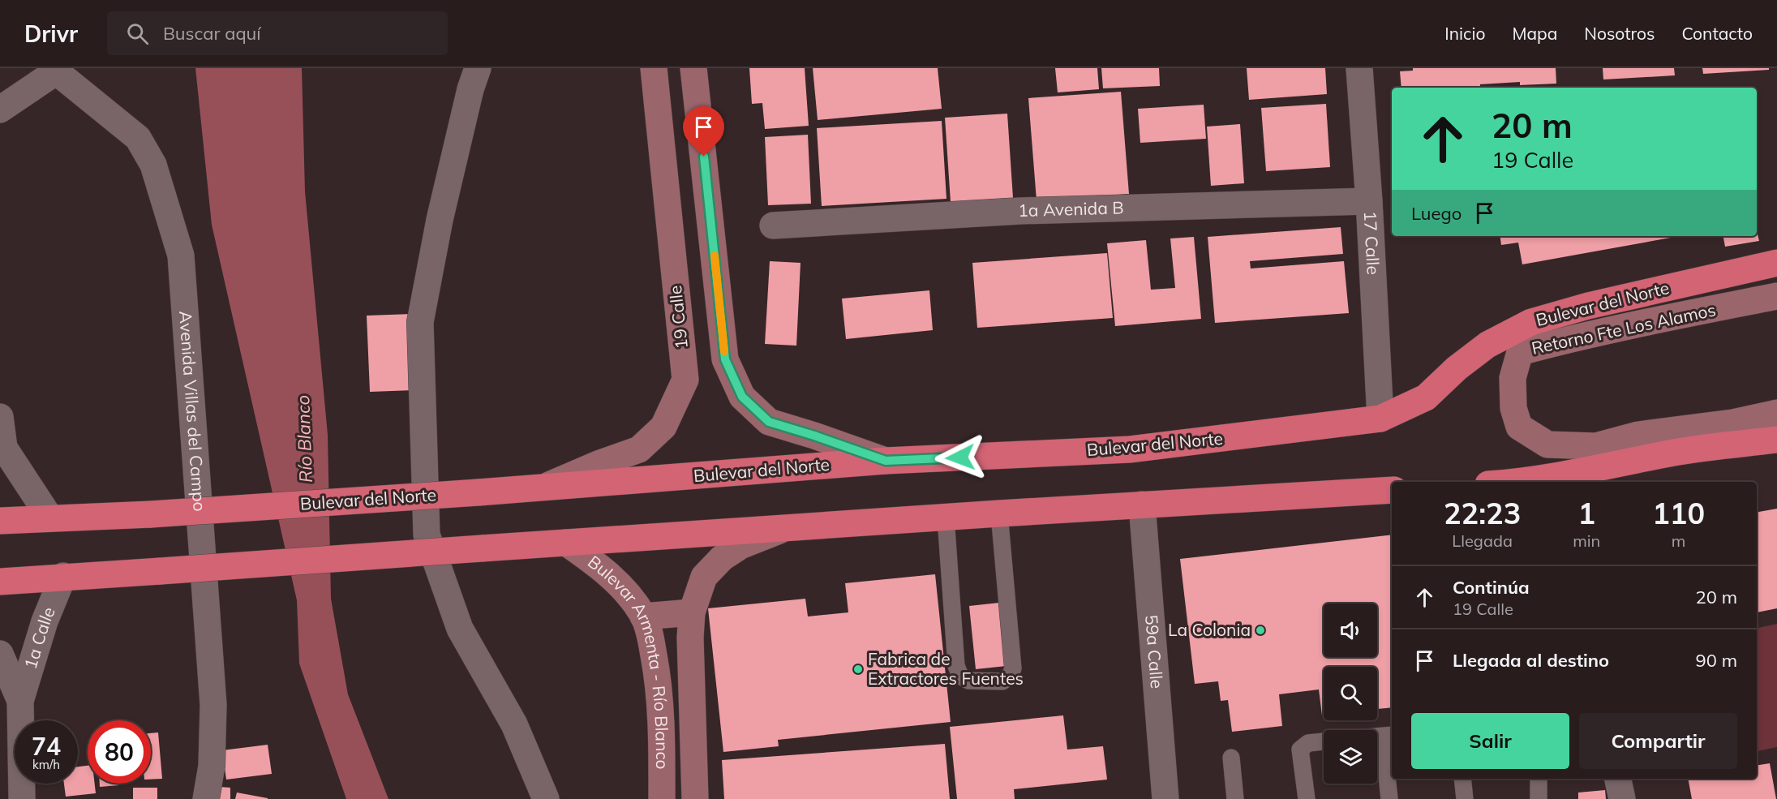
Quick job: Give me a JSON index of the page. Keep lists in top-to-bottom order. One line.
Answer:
{"streets":{"highway":["Bulevar del Norte"],"main road":["19 Calle","Retorno Fte Los Alamos","Bulevar Armenta - Río Blanco"],"street":["1a Avenida B","17 Calle","Avenida Villas del Campo","1a Calle","59a Calle"]},"crossings":[["1a Avenida B","17 Calle"],["17 Calle","Bulevar del Norte"],["Bulevar del Norte","19 Calle"]],"water":["Río Blanco"],"places":["La Colonia","Fabrica de Extractores Fuentes"],"page":{"header":"Drivr","search":"Buscar aquí","nav":["Inicio","Mapa","Nosotros","Contacto"],"turn":["20 m","19 Calle"],"then":"Luego","eta":["22:23","Llegada","1","min","110","m"],"list":[{"name":"Continúa","note":"19 Calle","value":"20 m"},{"name":"Llegada al destino","value":"90 m"}],"buttons":["Salir","Compartir"],"speed":"74 km/h","limit":"80"}}
